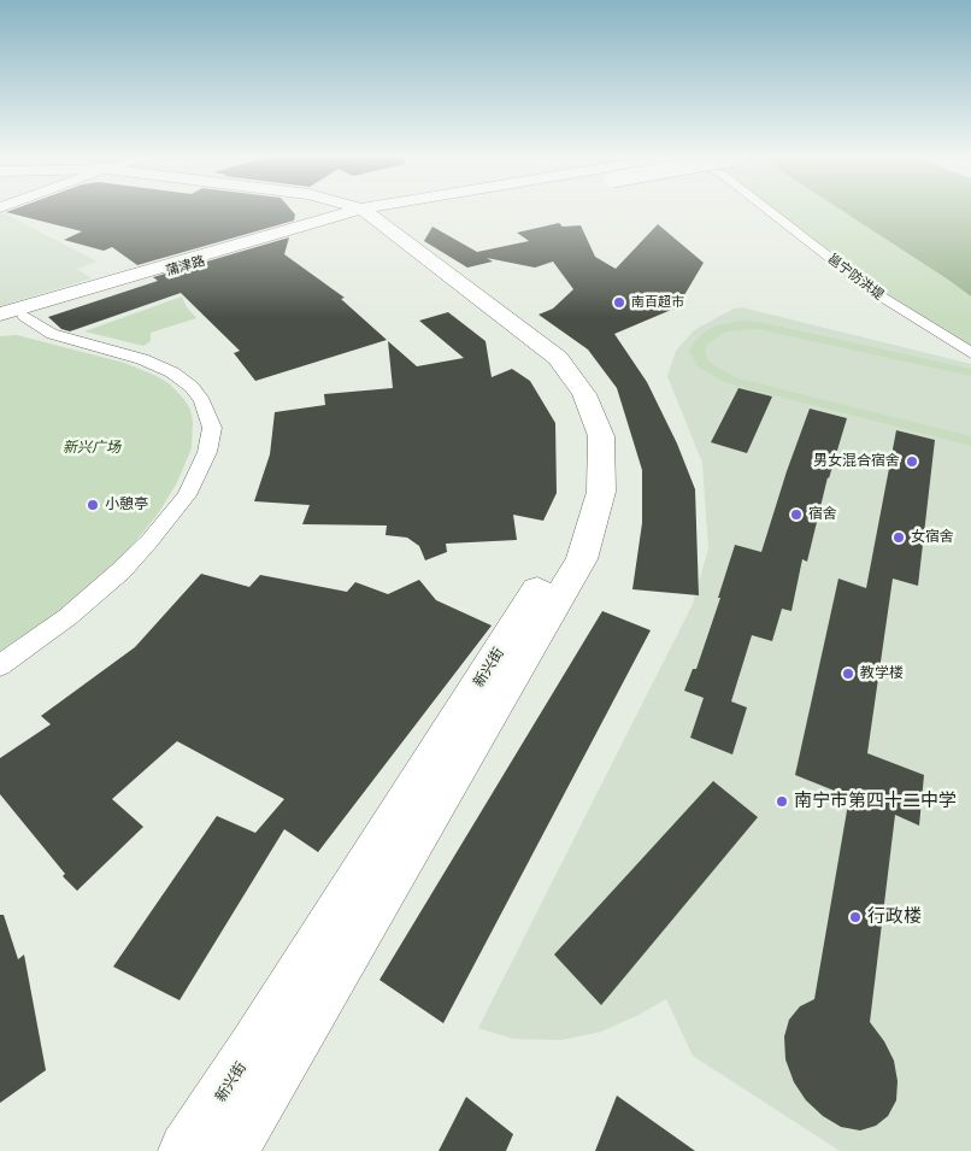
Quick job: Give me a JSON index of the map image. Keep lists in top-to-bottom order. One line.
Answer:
{"streets":{"main road":["蒲津路","新兴街"],"street":["邕宁防洪堤"]},"crossings":[["蒲津路","新兴街"]],"parks":["新兴广场"],"places":["南百超市","男女混合宿舍","小憩亭","宿舍","女宿舍","教学楼","南宁市第四十二中学","行政楼"]}
